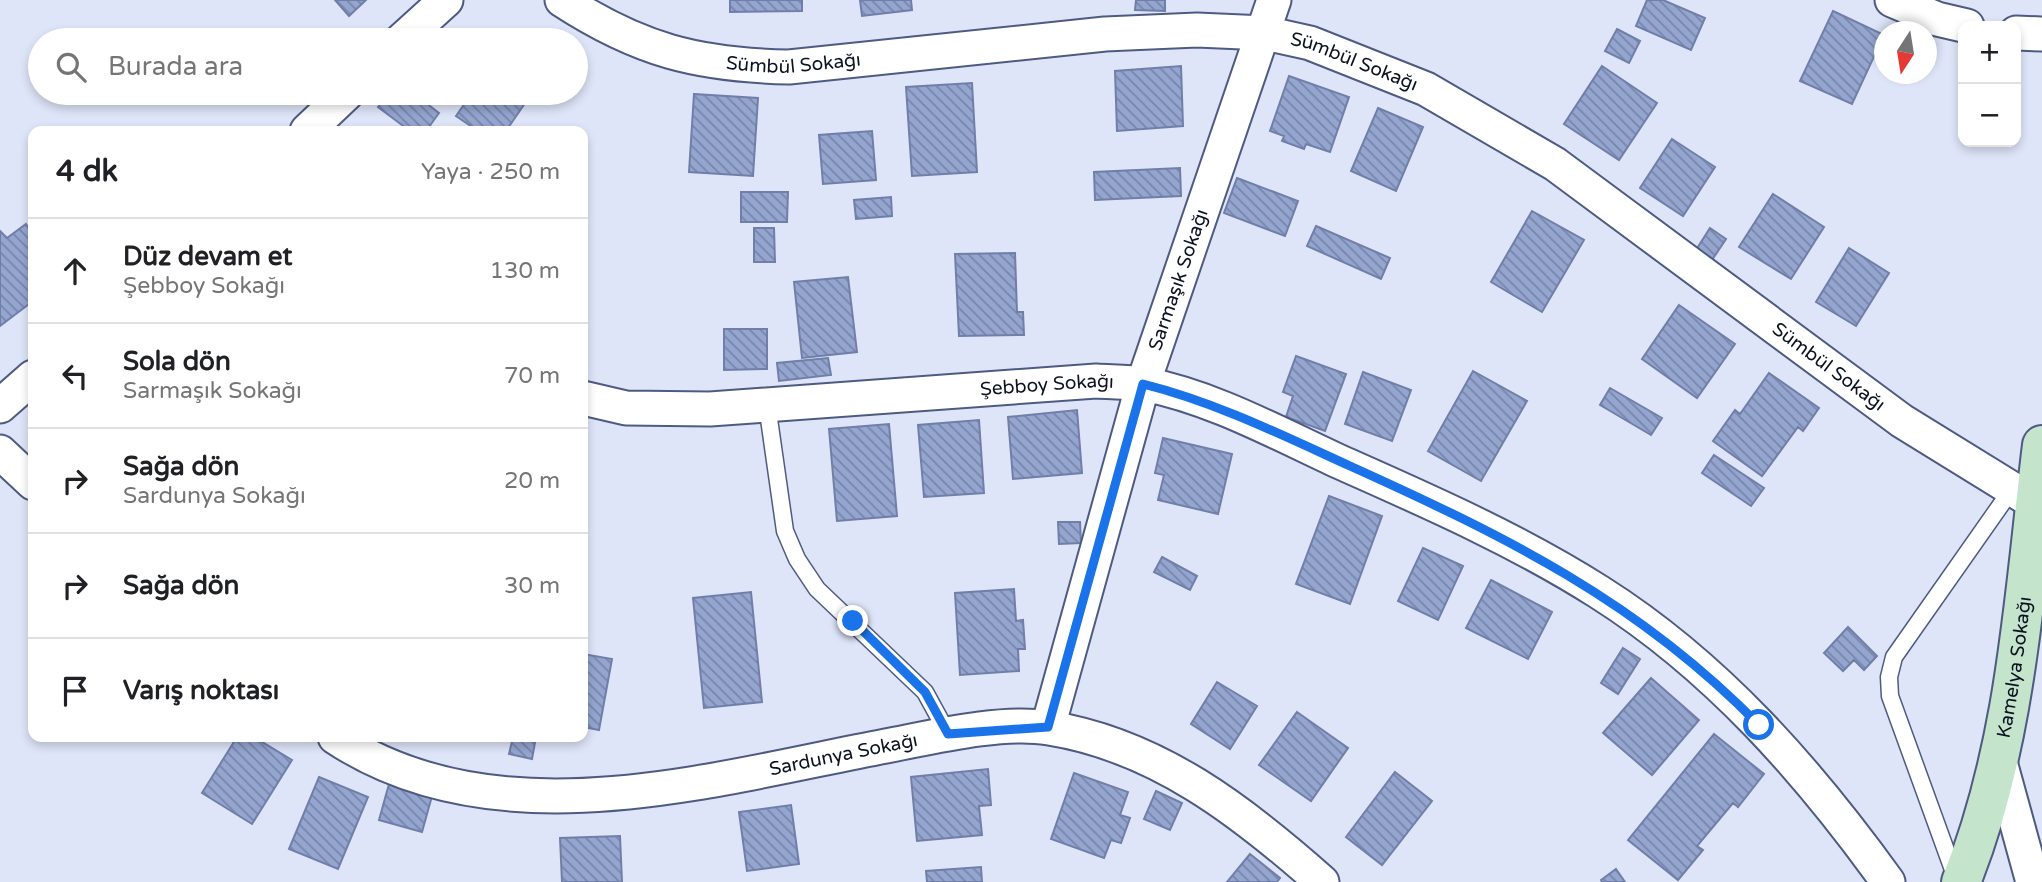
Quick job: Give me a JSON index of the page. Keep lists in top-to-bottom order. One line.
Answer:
{"streets":{"street":["Sümbül Sokağı","Sarmaşık Sokağı","Şebboy Sokağı","Kamelya Sokağı","Sardunya Sokağı"]},"crossings":[["Sümbül Sokağı","Sarmaşık Sokağı"],["Sümbül Sokağı","Kamelya Sokağı"],["Sarmaşık Sokağı","Şebboy Sokağı"],["Sarmaşık Sokağı","Sardunya Sokağı"]],"north":"bottom","page":{"map_buttons":["+","−"],"search":"Burada ara","heading":["4 dk","Yaya · 250 m"],"list":[["Düz devam et","Şebboy Sokağı","130 m"],["Sola dön","Sarmaşık Sokağı","70 m"],["Sağa dön","Sardunya Sokağı","20 m"],["Sağa dön","30 m"],"Varış noktası"]}}
